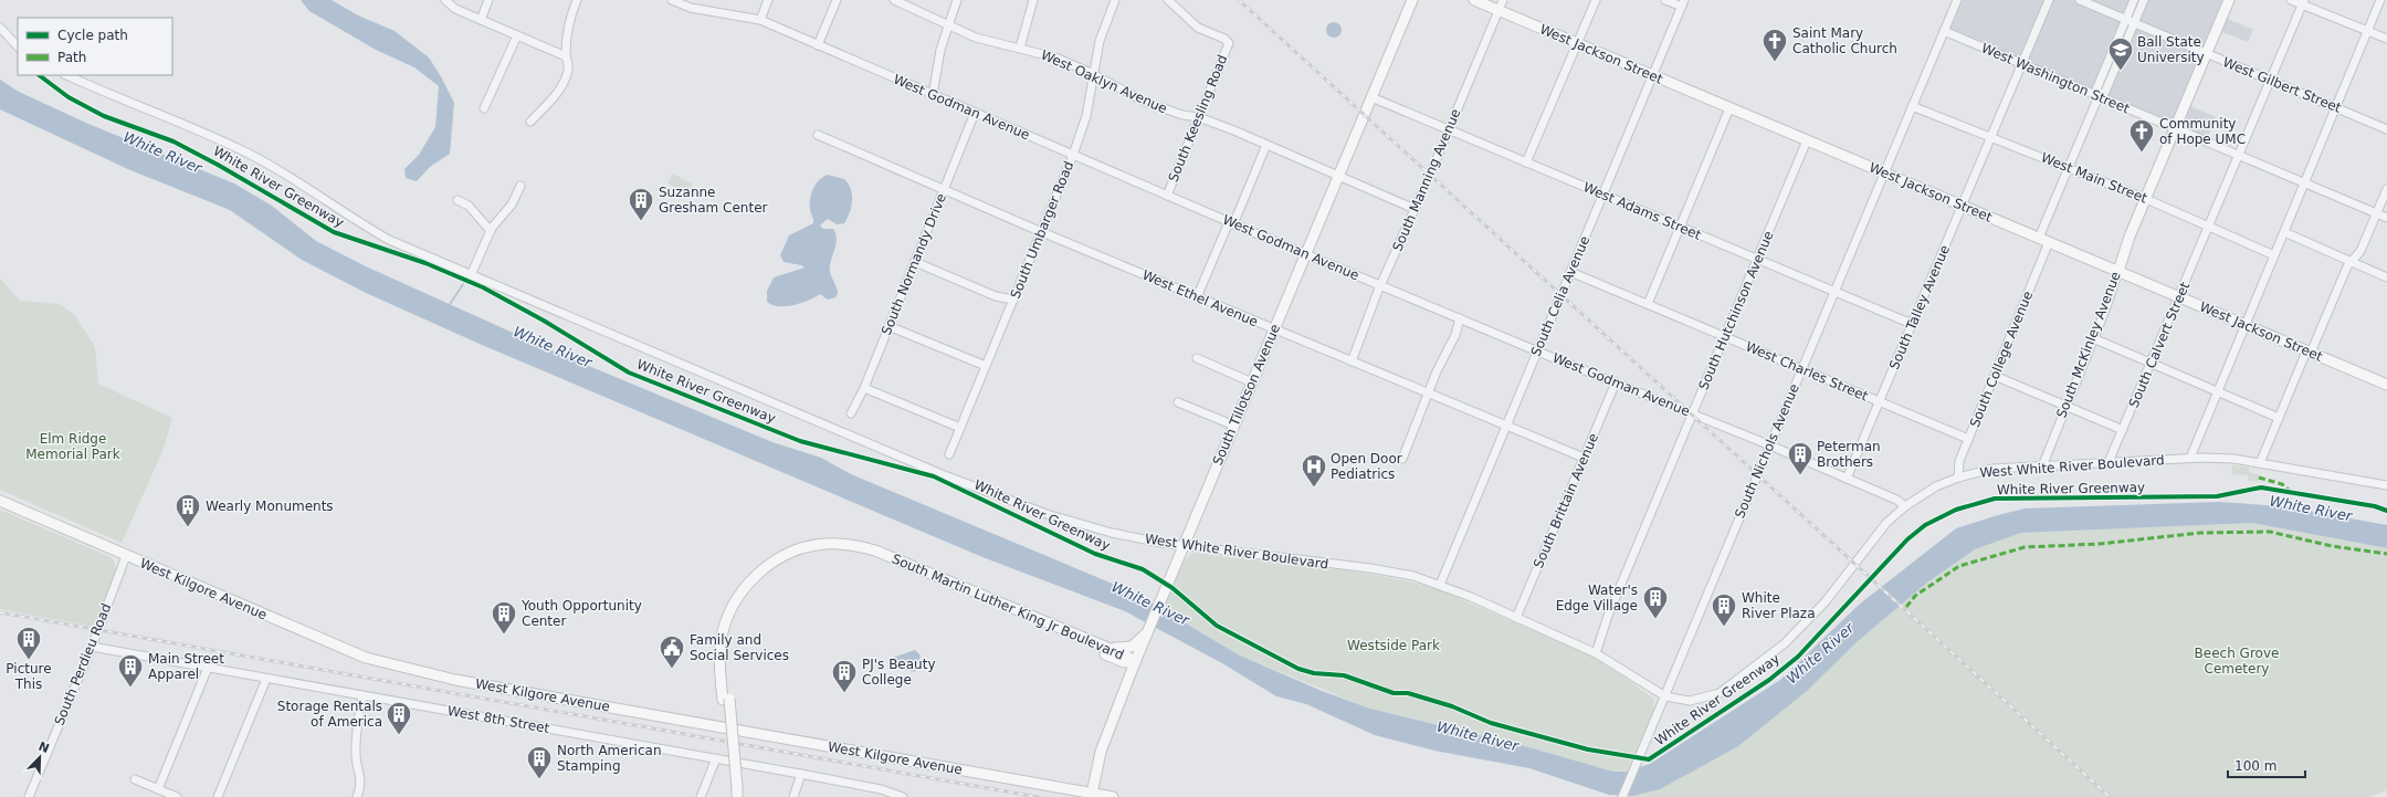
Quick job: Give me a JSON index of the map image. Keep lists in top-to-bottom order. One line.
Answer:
{"streets":{"main road":["West Jackson Street","South McKinley Avenue","South Tillotson Avenue","West Kilgore Avenue","South Martin Luther King Jr Boulevard"],"street":["West Washington Street","West Oaklyn Avenue","West Gilbert Street","West Godman Avenue","South Keesling Road","West Main Street","South Manning Avenue","West Adams Street","South Umbarger Road","South Normandy Drive","South Celia Avenue","West Ethel Avenue","South Talley Avenue","South Hutchinson Avenue","South Calvert Street","South College Avenue","West Charles Street","South Nichols Avenue","West White River Boulevard","South Brittain Avenue","South Perdieu Road","West 8th Street"],"cycle path":["White River Greenway"]},"crossings":[["West Jackson Street","South Manning Avenue"],["West Jackson Street","South Celia Avenue"],["West Jackson Street","South Talley Avenue"],["West Jackson Street","South Hutchinson Avenue"],["West Jackson Street","South McKinley Avenue"],["West Jackson Street","South Calvert Street"],["West Jackson Street","South College Avenue"],["West Jackson Street","South Nichols Avenue"],["West Washington Street","South Talley Avenue"],["West Washington Street","South McKinley Avenue"],["West Washington Street","South Calvert Street"],["West Washington Street","South College Avenue"],["West Washington Street","South Nichols Avenue"],["West Oaklyn Avenue","South Keesling Road"],["West Oaklyn Avenue","South Umbarger Road"],["West Oaklyn Avenue","South Tillotson Avenue"],["West Gilbert Street","South McKinley Avenue"],["West Gilbert Street","South Calvert Street"],["West Godman Avenue","South Keesling Road"],["West Godman Avenue","South Manning Avenue"],["West Godman Avenue","South Umbarger Road"],["West Godman Avenue","South Normandy Drive"],["West Godman Avenue","South Celia Avenue"],["West Godman Avenue","South Talley Avenue"],["West Godman Avenue","South Hutchinson Avenue"],["West Godman Avenue","South Tillotson Avenue"],["West Godman Avenue","South Nichols Avenue"],["West Godman Avenue","West White River Boulevard"],["West Godman Avenue","South Brittain Avenue"],["West Main Street","South Talley Avenue"],["West Main Street","South McKinley Avenue"],["West Main Street","South Calvert Street"],["West Main Street","South College Avenue"],["West Main Street","South Nichols Avenue"],["South Manning Avenue","West Adams Street"],["South Manning Avenue","West Ethel Avenue"],["West Adams Street","South Celia Avenue"],["West Adams Street","South Talley Avenue"],["West Adams Street","South Hutchinson Avenue"],["West Adams Street","South Tillotson Avenue"],["West Adams Street","South Nichols Avenue"],["South Umbarger Road","West Ethel Avenue"],["South Normandy Drive","West Ethel Avenue"],["South Celia Avenue","West Ethel Avenue"],["South Celia Avenue","West Charles Street"],["South Celia Avenue","West White River Boulevard"],["West Ethel Avenue","South Tillotson Avenue"],["West Ethel Avenue","South Brittain Avenue"],["South Talley Avenue","West Charles Street"],["South Hutchinson Avenue","West Charles Street"],["South Hutchinson Avenue","West White River Boulevard"],["South McKinley Avenue","West White River Boulevard"],["South Calvert Street","West White River Boulevard"],["South College Avenue","West Charles Street"],["South College Avenue","West White River Boulevard"],["West Charles Street","South Nichols Avenue"],["South Tillotson Avenue","West White River Boulevard"],["South Nichols Avenue","West White River Boulevard"],["West White River Boulevard","South Brittain Avenue"],["West Kilgore Avenue","South Perdieu Road"],["South Perdieu Road","West 8th Street"]],"water":["White River"],"parks":["Elm Ridge Memorial Park","Westside Park","Beech Grove Cemetery"],"places":{"church":["Saint Mary Catholic Church","Community of Hope UMC"],"school or university":["Ball State University"],"building":["Suzanne Gresham Center","Peterman Brothers","Wearly Monuments","Water's Edge Village","White River Plaza","Youth Opportunity Center","Picture This","Main Street Apparel","PJ's Beauty College","Storage Rentals of America","North American Stamping"],"hospital":["Open Door Pediatrics"],"public building":["Family and Social Services"]},"legend":["Cycle path","Path"],"scale_bar":"100 m","north":"top right"}
